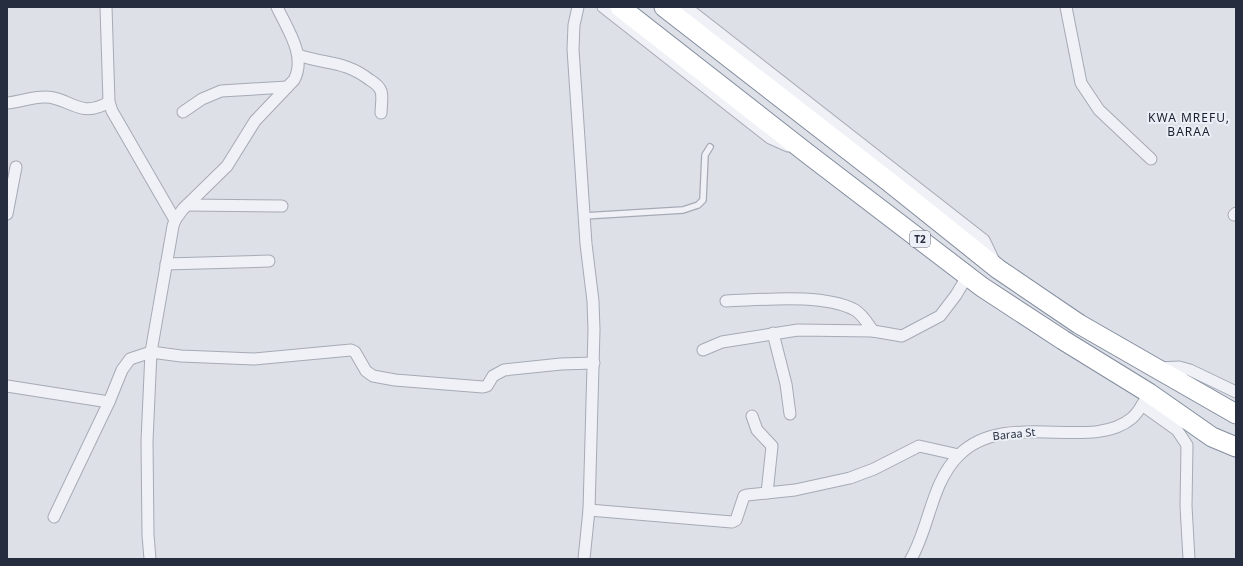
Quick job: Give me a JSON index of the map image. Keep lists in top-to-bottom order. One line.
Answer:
{"streets":{"highway":["T2"],"street":["Baraa St"]},"crossings":[["T2","Baraa St"]],"districts":["KWA MREFU, BARAA"]}
